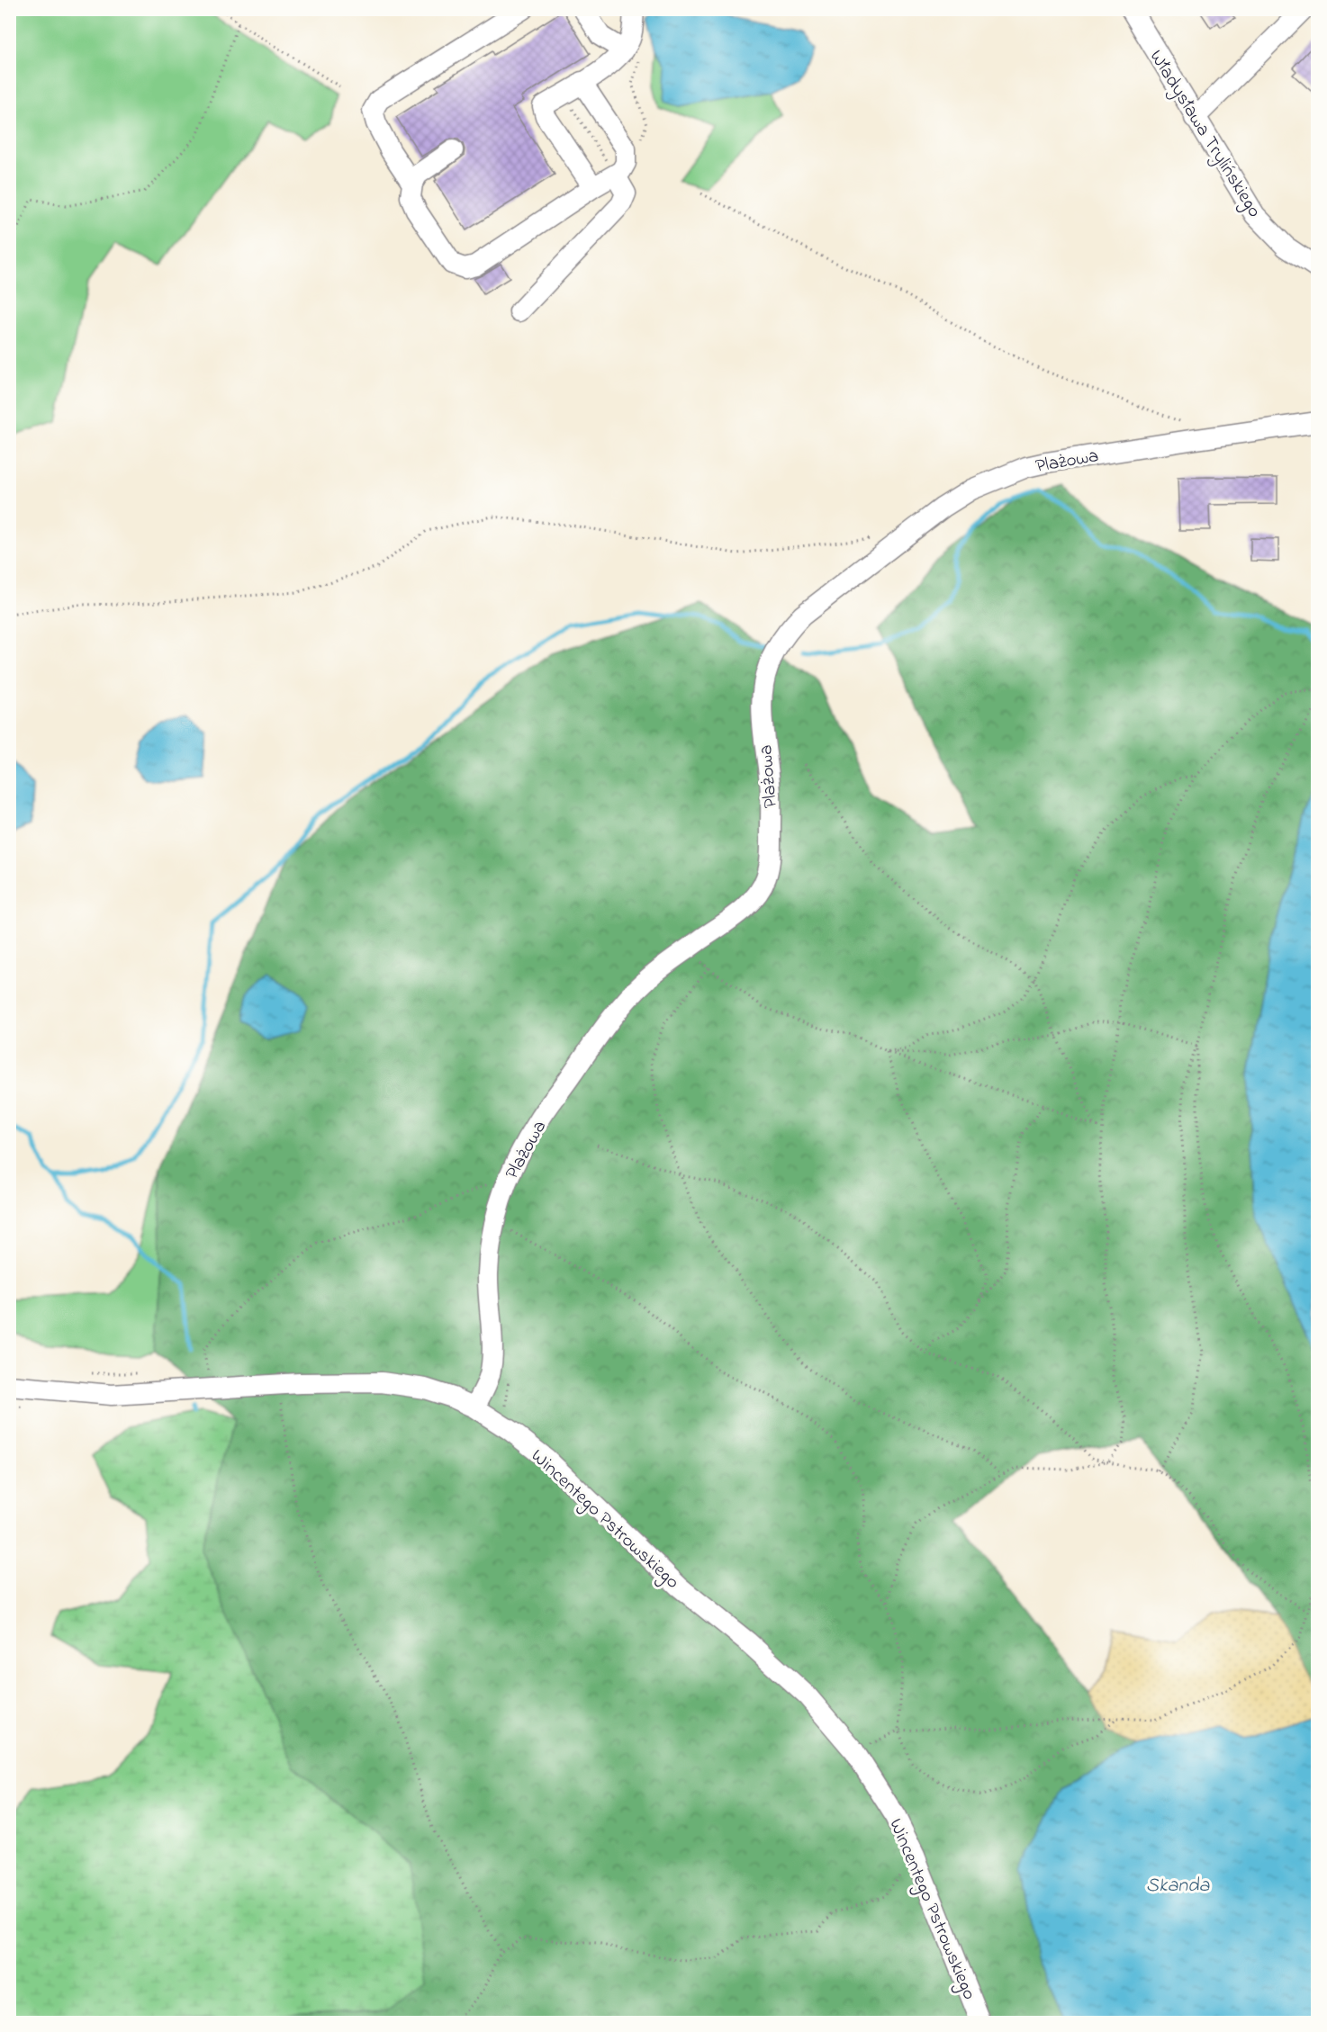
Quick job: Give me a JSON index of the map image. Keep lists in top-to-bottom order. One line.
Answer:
{"streets":{"street":["Władysława Trylińskiego","Plażowa","Wincentego Pstrowskiego"]},"crossings":[["Plażowa","Wincentego Pstrowskiego"]],"water":["Skanda"]}
